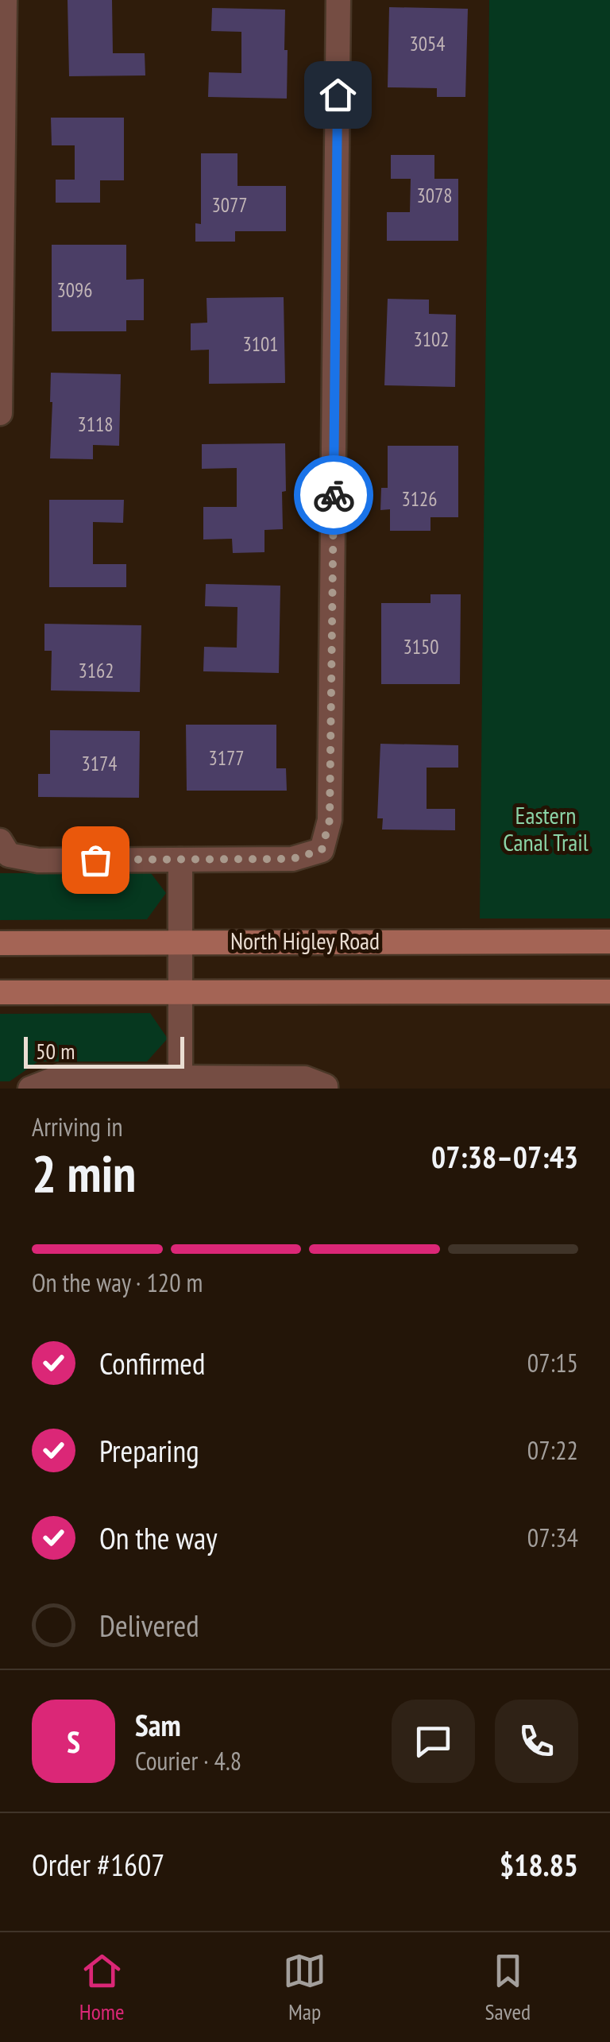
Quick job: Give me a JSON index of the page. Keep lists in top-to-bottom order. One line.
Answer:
{"streets":{"main road":["North Higley Road"]},"parks":["Eastern Canal Trail"],"house_numbers":["3054","3078","3077","3096","3102","3101","3118","3126","3150","3162","3177","3174"],"scale_bar":"50 m","page":{"scale":"50 m","heading":["2 min","Arriving in","07:38–07:43"],"panel":["Sam","Courier · 4.8","Order #1607","$18.85"],"bar":"On the way · 120 m","list":[["Confirmed","07:15"],["Preparing","07:22"],["On the way","07:34"],"Delivered"],"round":"S","tabs":["Home","Map","Saved"]}}
